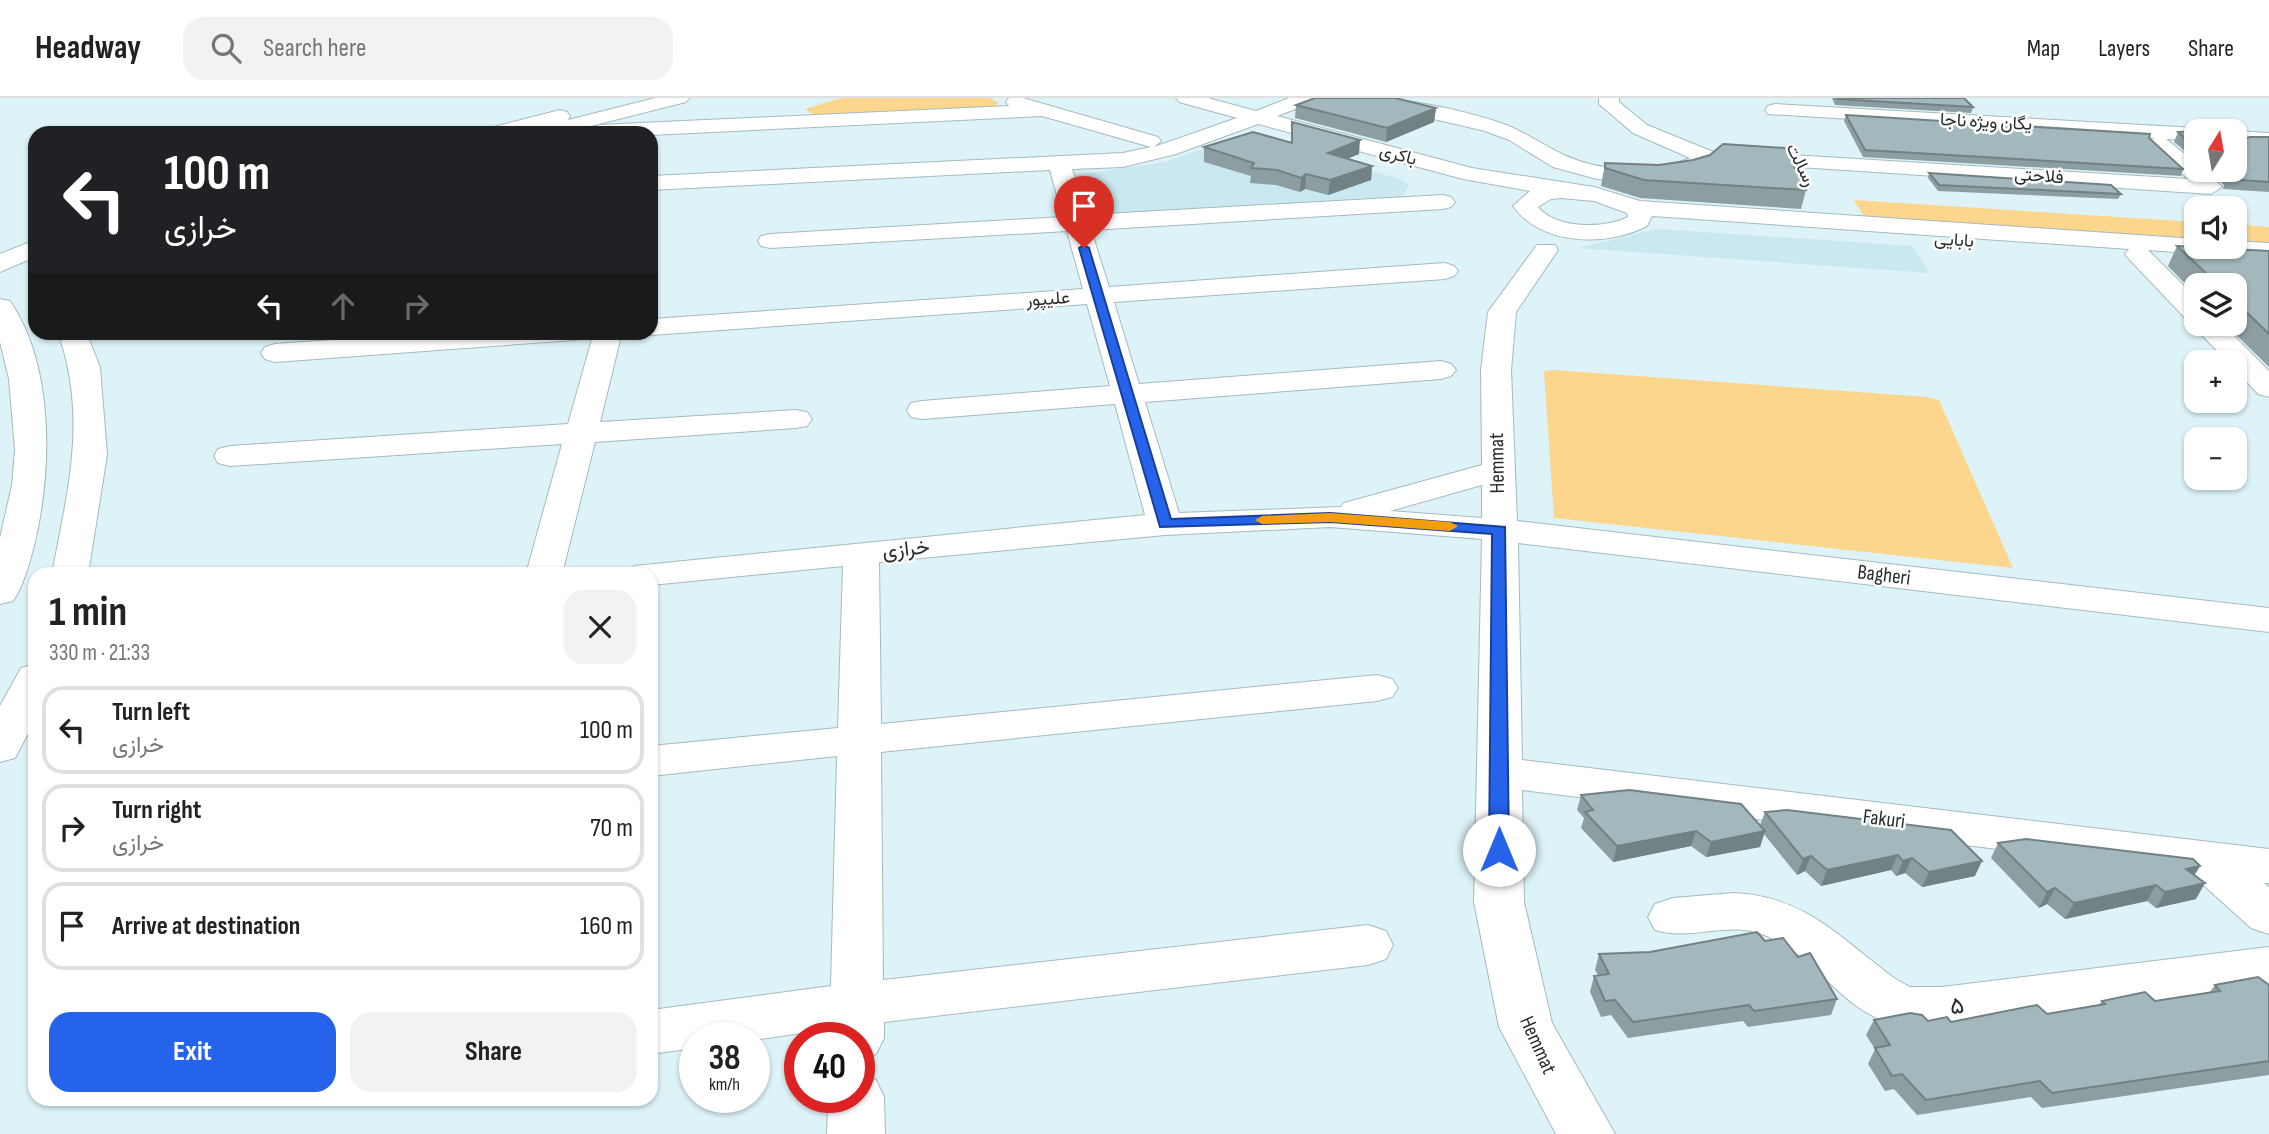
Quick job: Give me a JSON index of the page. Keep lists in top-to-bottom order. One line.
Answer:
{"streets":{"street":["یگان ویژه ناجا","باکری","رسالت","فلاحتی","بابایی","علیپور","Hemmat","خرازی","Bagheri","Fakuri","۵"]},"crossings":[["یگان ویژه ناجا","رسالت"],["باکری","Hemmat"],["رسالت","فلاحتی"],["رسالت","بابایی"],["Hemmat","خرازی"],["Hemmat","Bagheri"],["Hemmat","Fakuri"],["خرازی","Bagheri"]],"north":"top","page":{"header":"Headway","search":"Search here","nav":["Map","Layers","Share"],"map_buttons":["+","−"],"turn":["100 m","خرازی"],"heading":["1 min","330 m · 21:33"],"list":[{"name":"Turn left","note":"خرازی","value":"100 m"},{"name":"Turn right","note":"خرازی","value":"70 m"},{"name":"Arrive at destination","value":"160 m"}],"buttons":["Exit","Share"],"speed":"38 km/h","limit":"40"}}
